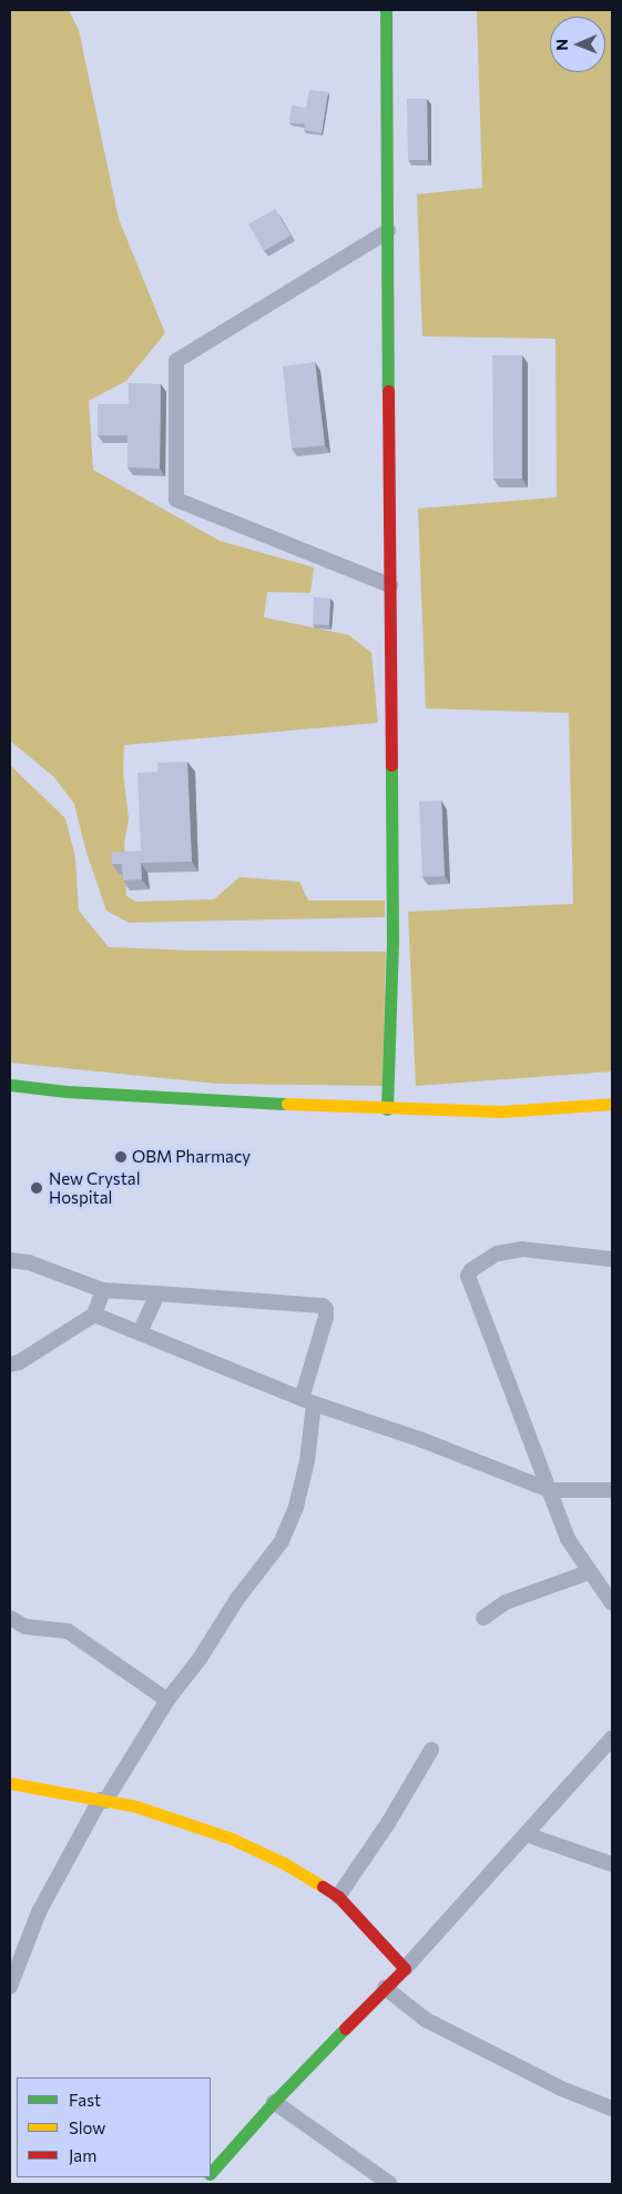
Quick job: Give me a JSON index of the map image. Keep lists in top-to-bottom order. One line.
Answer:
{"places":["OBM Pharmacy","New Crystal Hospital"],"legend":["Fast","Slow","Jam"],"north":"left"}
